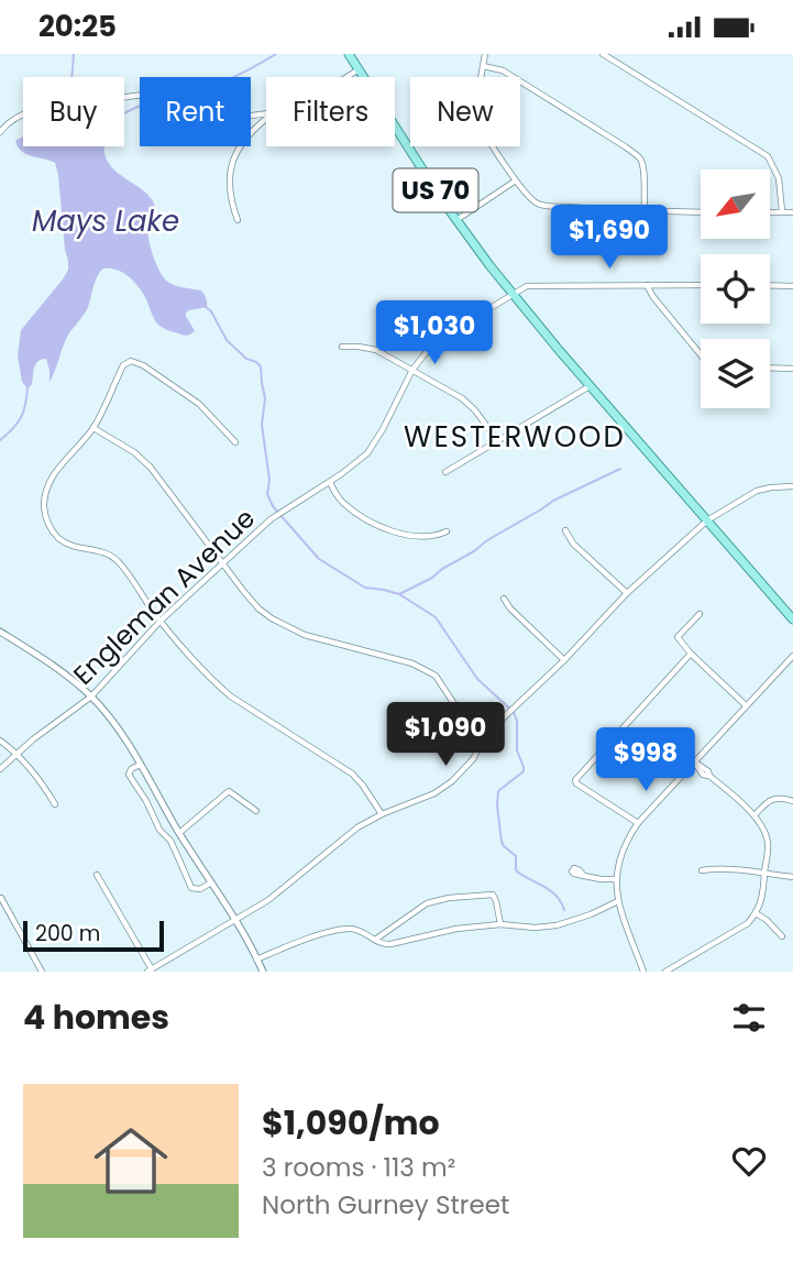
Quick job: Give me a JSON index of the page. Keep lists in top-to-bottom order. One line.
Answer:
{"streets":{"main road":["US 70"],"street":["Engleman Avenue"]},"crossings":[["US 70","Engleman Avenue"]],"districts":["WESTERWOOD"],"water":["Mays Lake"],"scale_bar":"200 m","north":"bottom left","page":{"status":"20:25","chip":["Buy","Rent","Filters","New"],"price":["$1,690","$1,030","$1,090","$998"],"scale":"200 m","heading":"4 homes","list":[{"name":"$1,090/mo","note":"3 rooms · 113 m² · North Gurney Street"}]}}
